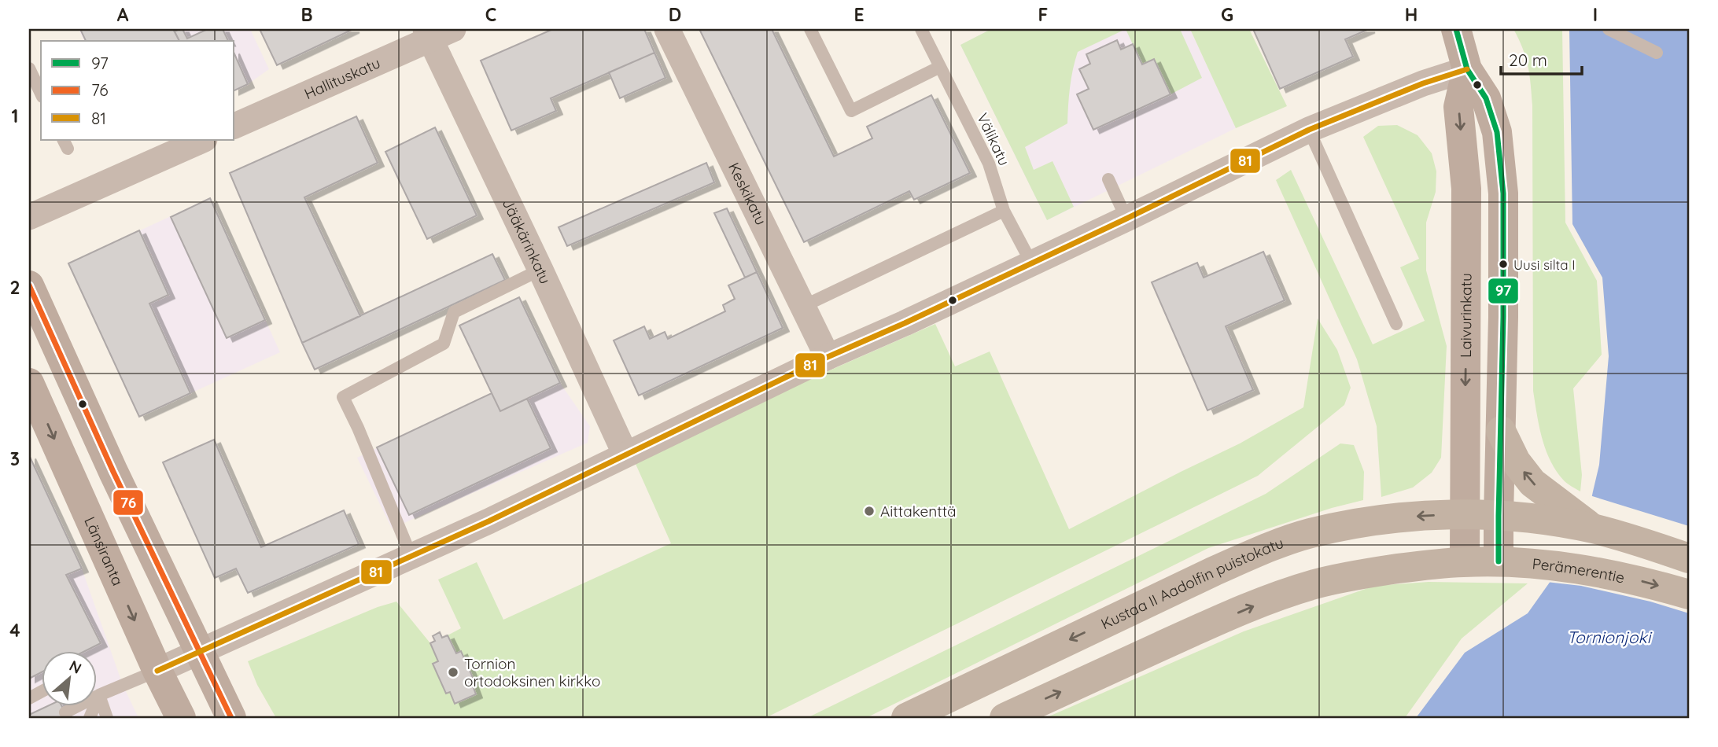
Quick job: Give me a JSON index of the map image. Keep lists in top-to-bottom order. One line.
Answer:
{"streets":{"highway":["Perämerentie","Kustaa II Aadolfin puistokatu"],"street":["Hallituskatu","Keskikatu","Jääkärinkatu","Laivurinkatu","Länsiranta"],"lane":["Välikatu"]},"crossings":[["Hallituskatu","Jääkärinkatu"],["Laivurinkatu","Perämerentie"],["Laivurinkatu","Kustaa II Aadolfin puistokatu"]],"water":["Tornionjoki"],"places":["Uusi silta I","Aittakenttä","Tornion ortodoksinen kirkko"],"lines":["transit line 97","transit line 81","transit line 76"],"legend":["97","76","81"],"scale_bar":"20 m","north":"top right","grid":{"columns":["A","B","C","D","E","F","G","H","I"],"rows":["1","2","3","4"]}}
